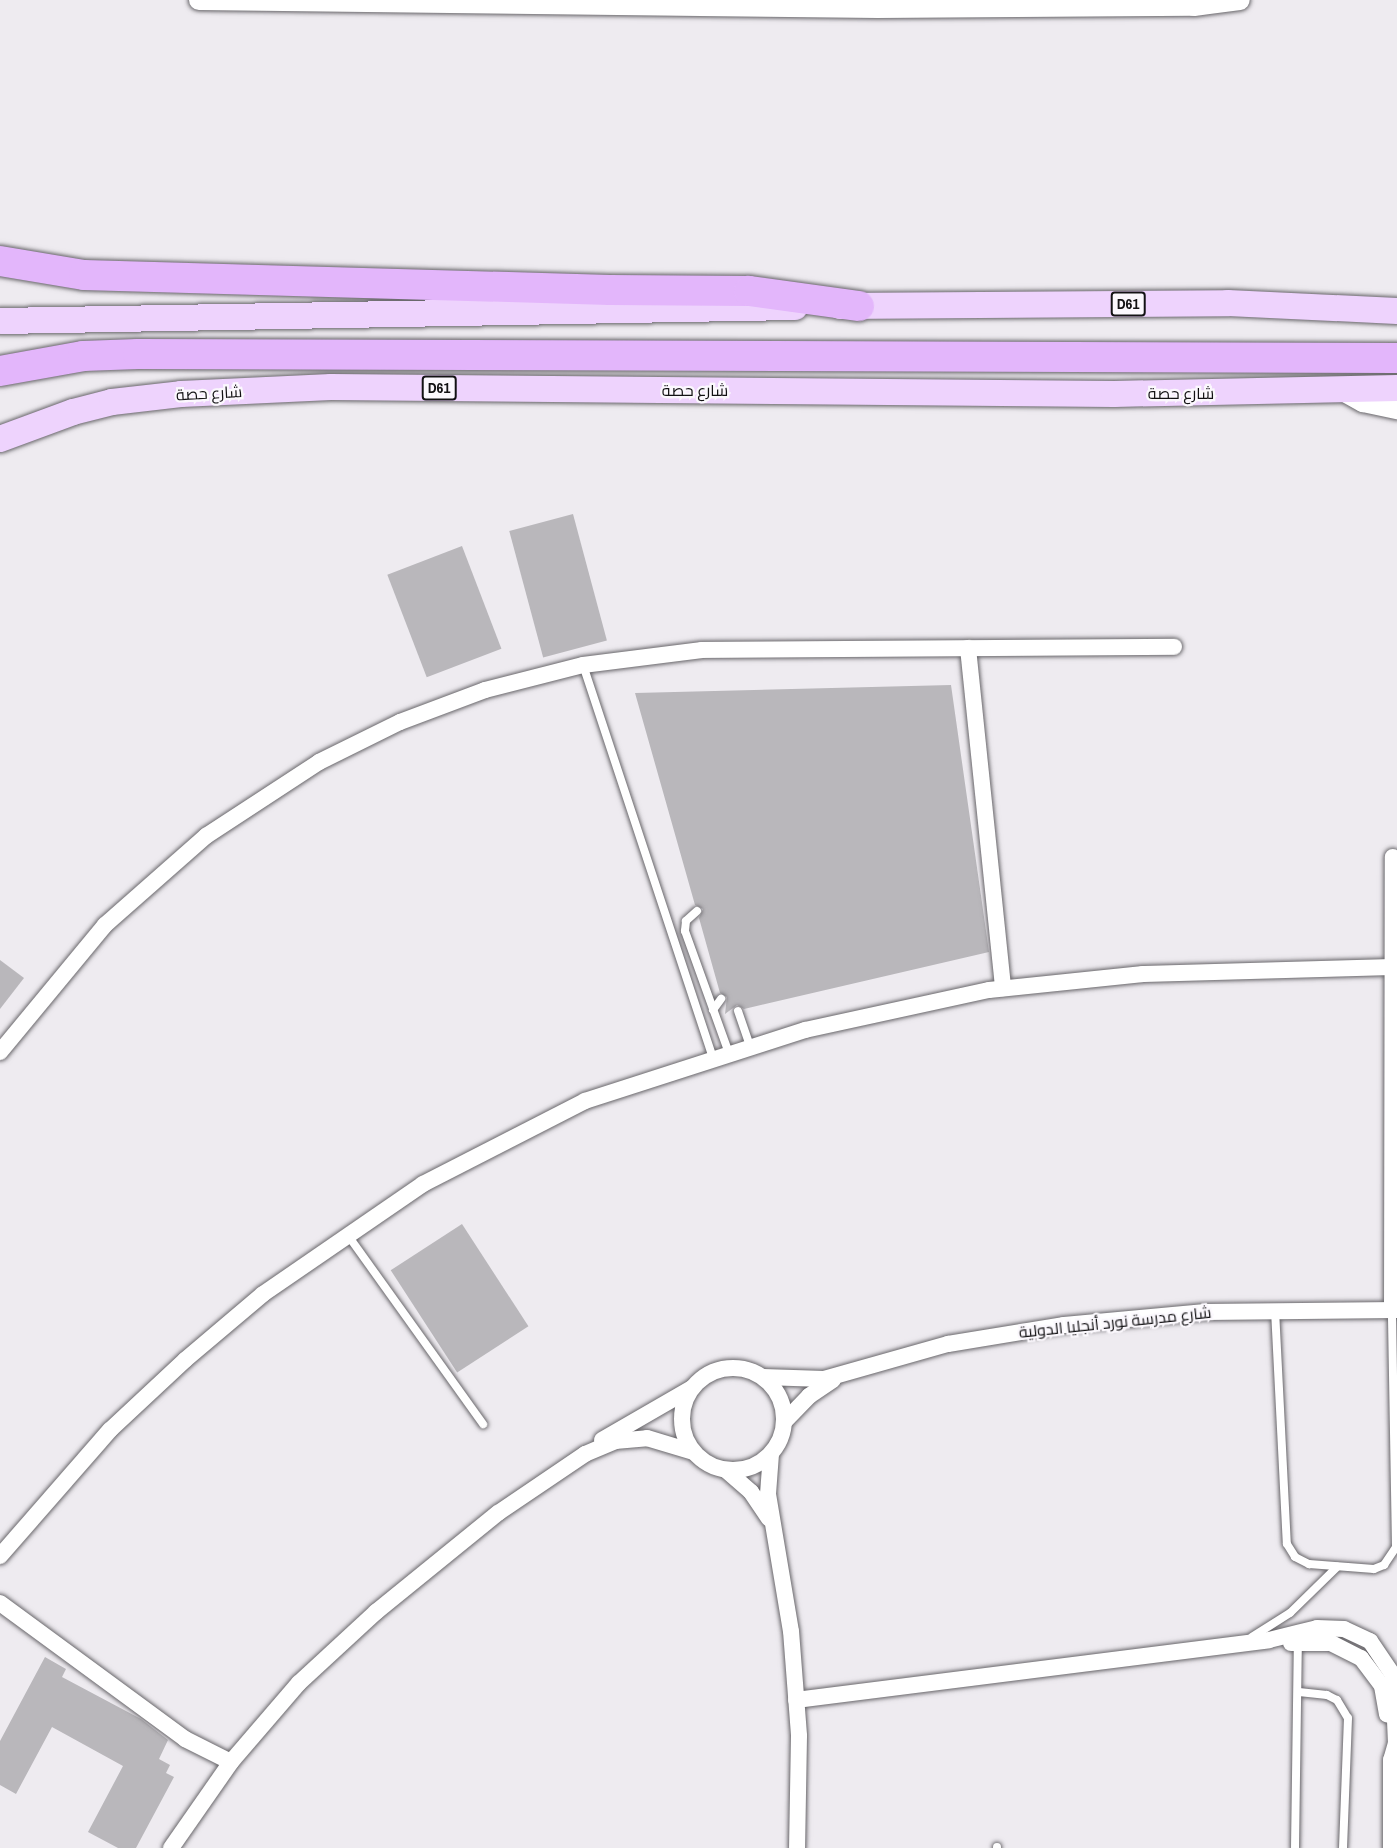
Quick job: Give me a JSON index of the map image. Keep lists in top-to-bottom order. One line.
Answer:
{"streets":{"main road":["D61","شارع حصة"],"street":["شارع مدرسة نورد أنجليا الدولية"]}}
